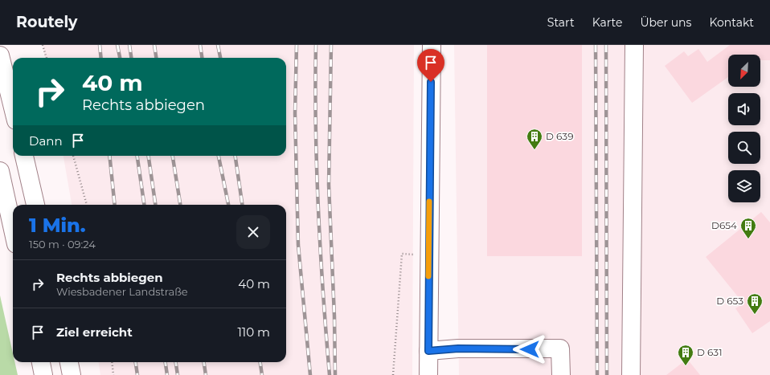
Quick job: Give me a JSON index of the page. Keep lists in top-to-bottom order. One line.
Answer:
{"places":{"building":["D 639","D654","D 653","D 631"]},"north":"bottom left","page":{"header":"Routely","nav":["Start","Karte","Über uns","Kontakt"],"turn":["40 m","Rechts abbiegen"],"then":"Dann","heading":["1 Min.","150 m · 09:24"],"list":[{"name":"Rechts abbiegen","note":"Wiesbadener Landstraße","value":"40 m"},{"name":"Ziel erreicht","value":"110 m"}]}}
